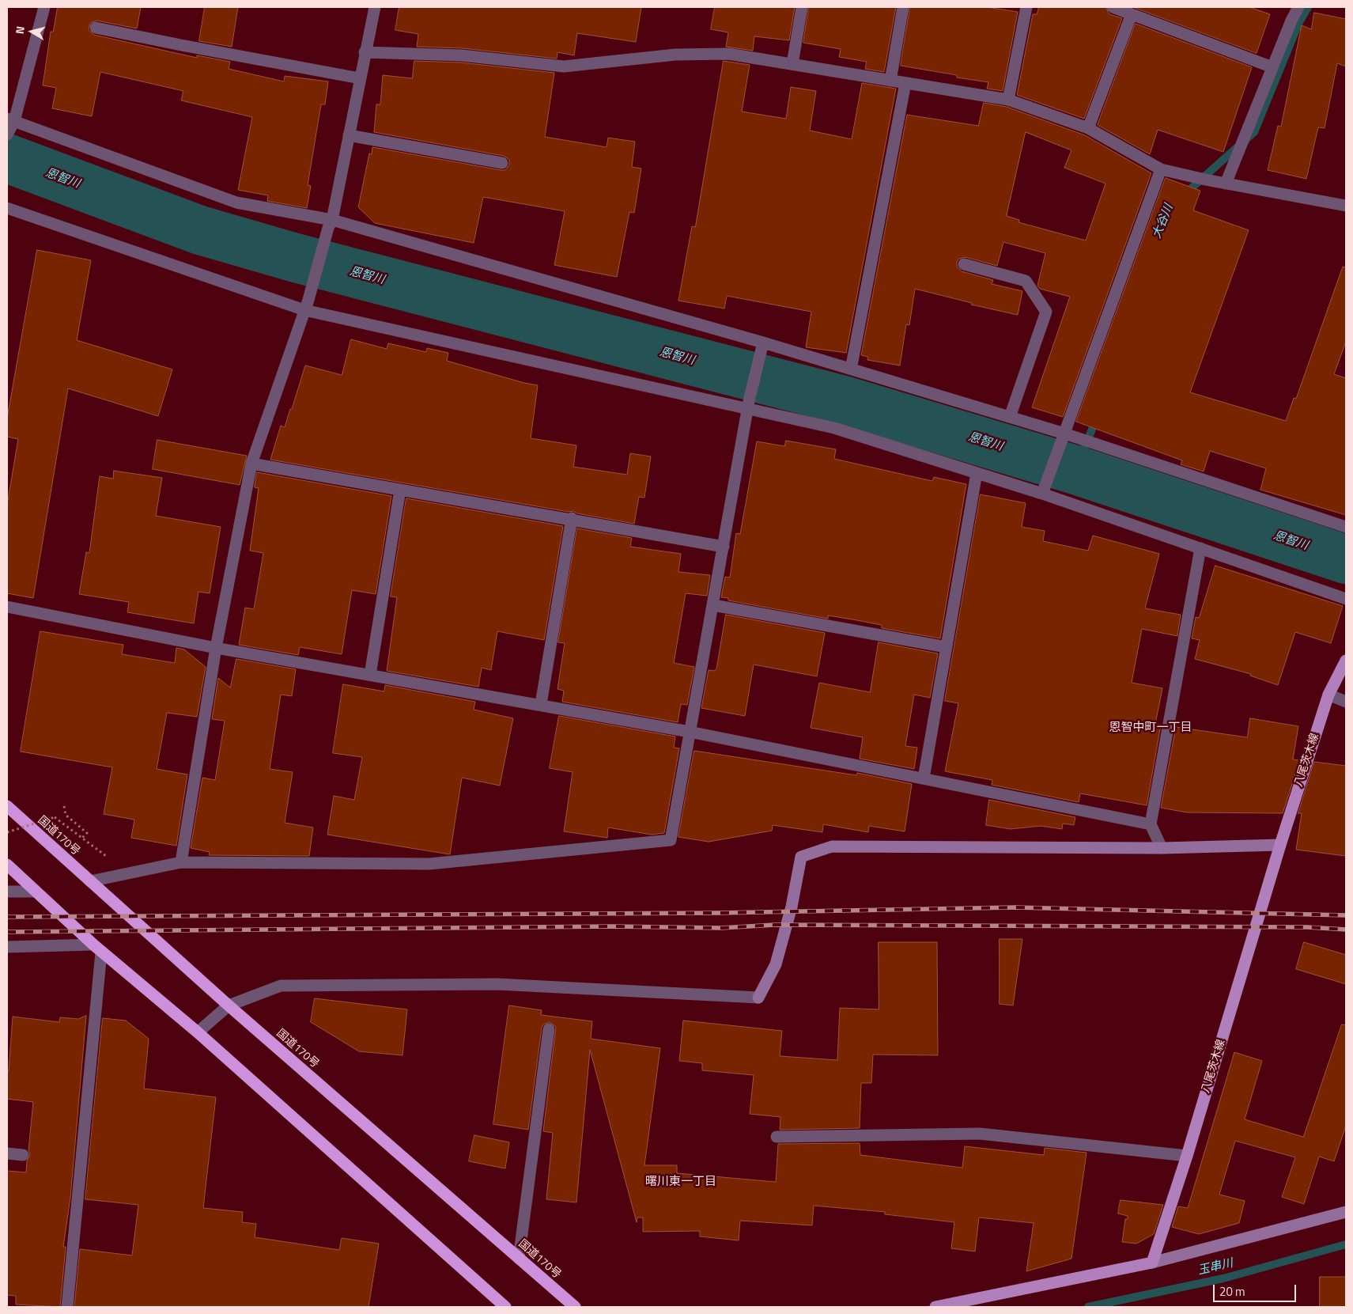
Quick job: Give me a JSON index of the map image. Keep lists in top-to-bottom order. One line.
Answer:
{"streets":{"highway":["国道170号"],"main road":["八尾茨木線"]},"districts":["恩智中町一丁目","曙川東一丁目"],"water":["恩智川","大谷川","玉串川"],"scale_bar":"20 m","north":"left"}
